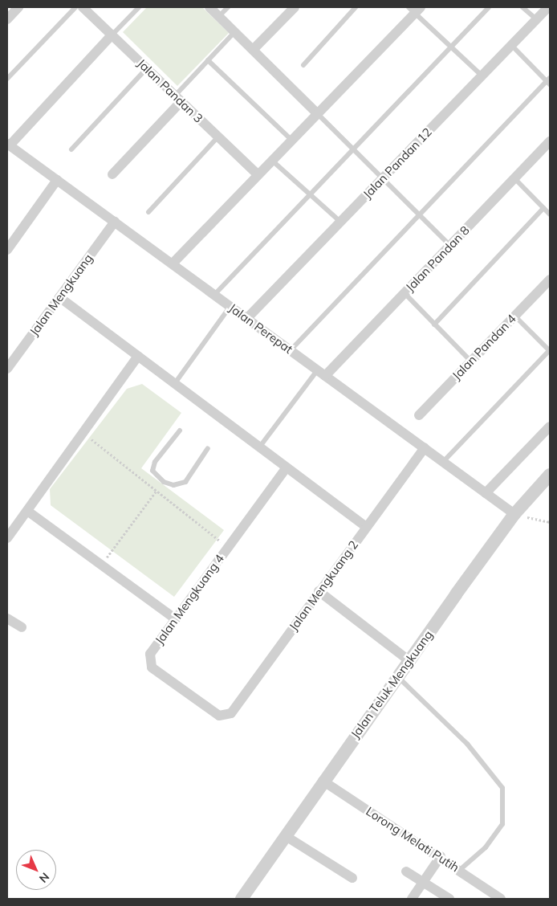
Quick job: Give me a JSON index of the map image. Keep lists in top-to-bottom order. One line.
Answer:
{"streets":{"street":["Jalan Pandan 3","Jalan Pandan 12","Jalan Pandan 8","Jalan Mengkuang","Jalan Perepat","Jalan Pandan 4","Jalan Mengkuang 2","Jalan Mengkuang 4","Jalan Teluk Mengkuang","Lorong Melati Putih"]},"crossings":[["Jalan Pandan 12","Jalan Perepat"],["Jalan Pandan 8","Jalan Perepat"],["Jalan Mengkuang","Jalan Perepat"],["Jalan Perepat","Jalan Mengkuang 2"],["Jalan Perepat","Jalan Teluk Mengkuang"],["Jalan Mengkuang 2","Jalan Mengkuang 4"],["Jalan Teluk Mengkuang","Lorong Melati Putih"]],"north":"bottom right"}
